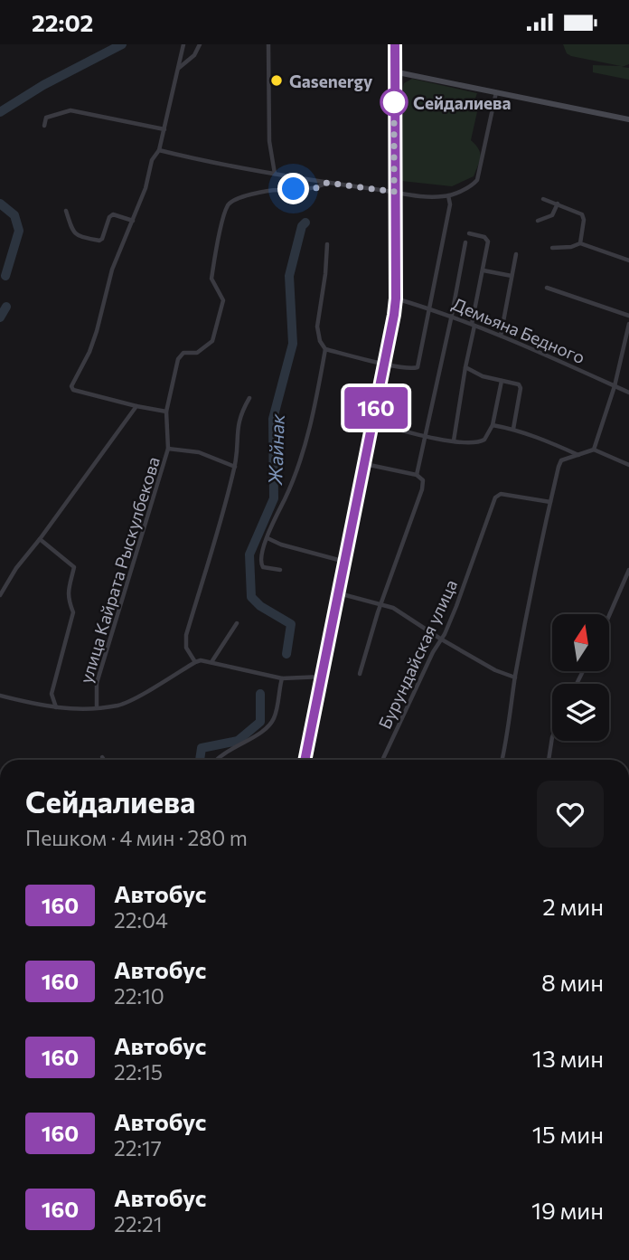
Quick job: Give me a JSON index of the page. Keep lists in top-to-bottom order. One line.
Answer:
{"streets":{"street":["Демьяна Бедного","улица Кайрата Рыскулбекова","Бурундайская улица"]},"water":["Жайнак"],"places":["Gasenergy","Сейдалиева"],"lines":["bus line 160"],"north":"top","page":{"status":"22:02","on_map":"160","heading":["Сейдалиева","Пешком · 4 мин · 280 m"],"list":[{"mark":"160","name":"Автобус","note":"22:04","value":"2 мин"},{"mark":"160","name":"Автобус","note":"22:10","value":"8 мин"},{"mark":"160","name":"Автобус","note":"22:15","value":"13 мин"},{"mark":"160","name":"Автобус","note":"22:17","value":"15 мин"},{"mark":"160","name":"Автобус","note":"22:21","value":"19 мин"}]}}
